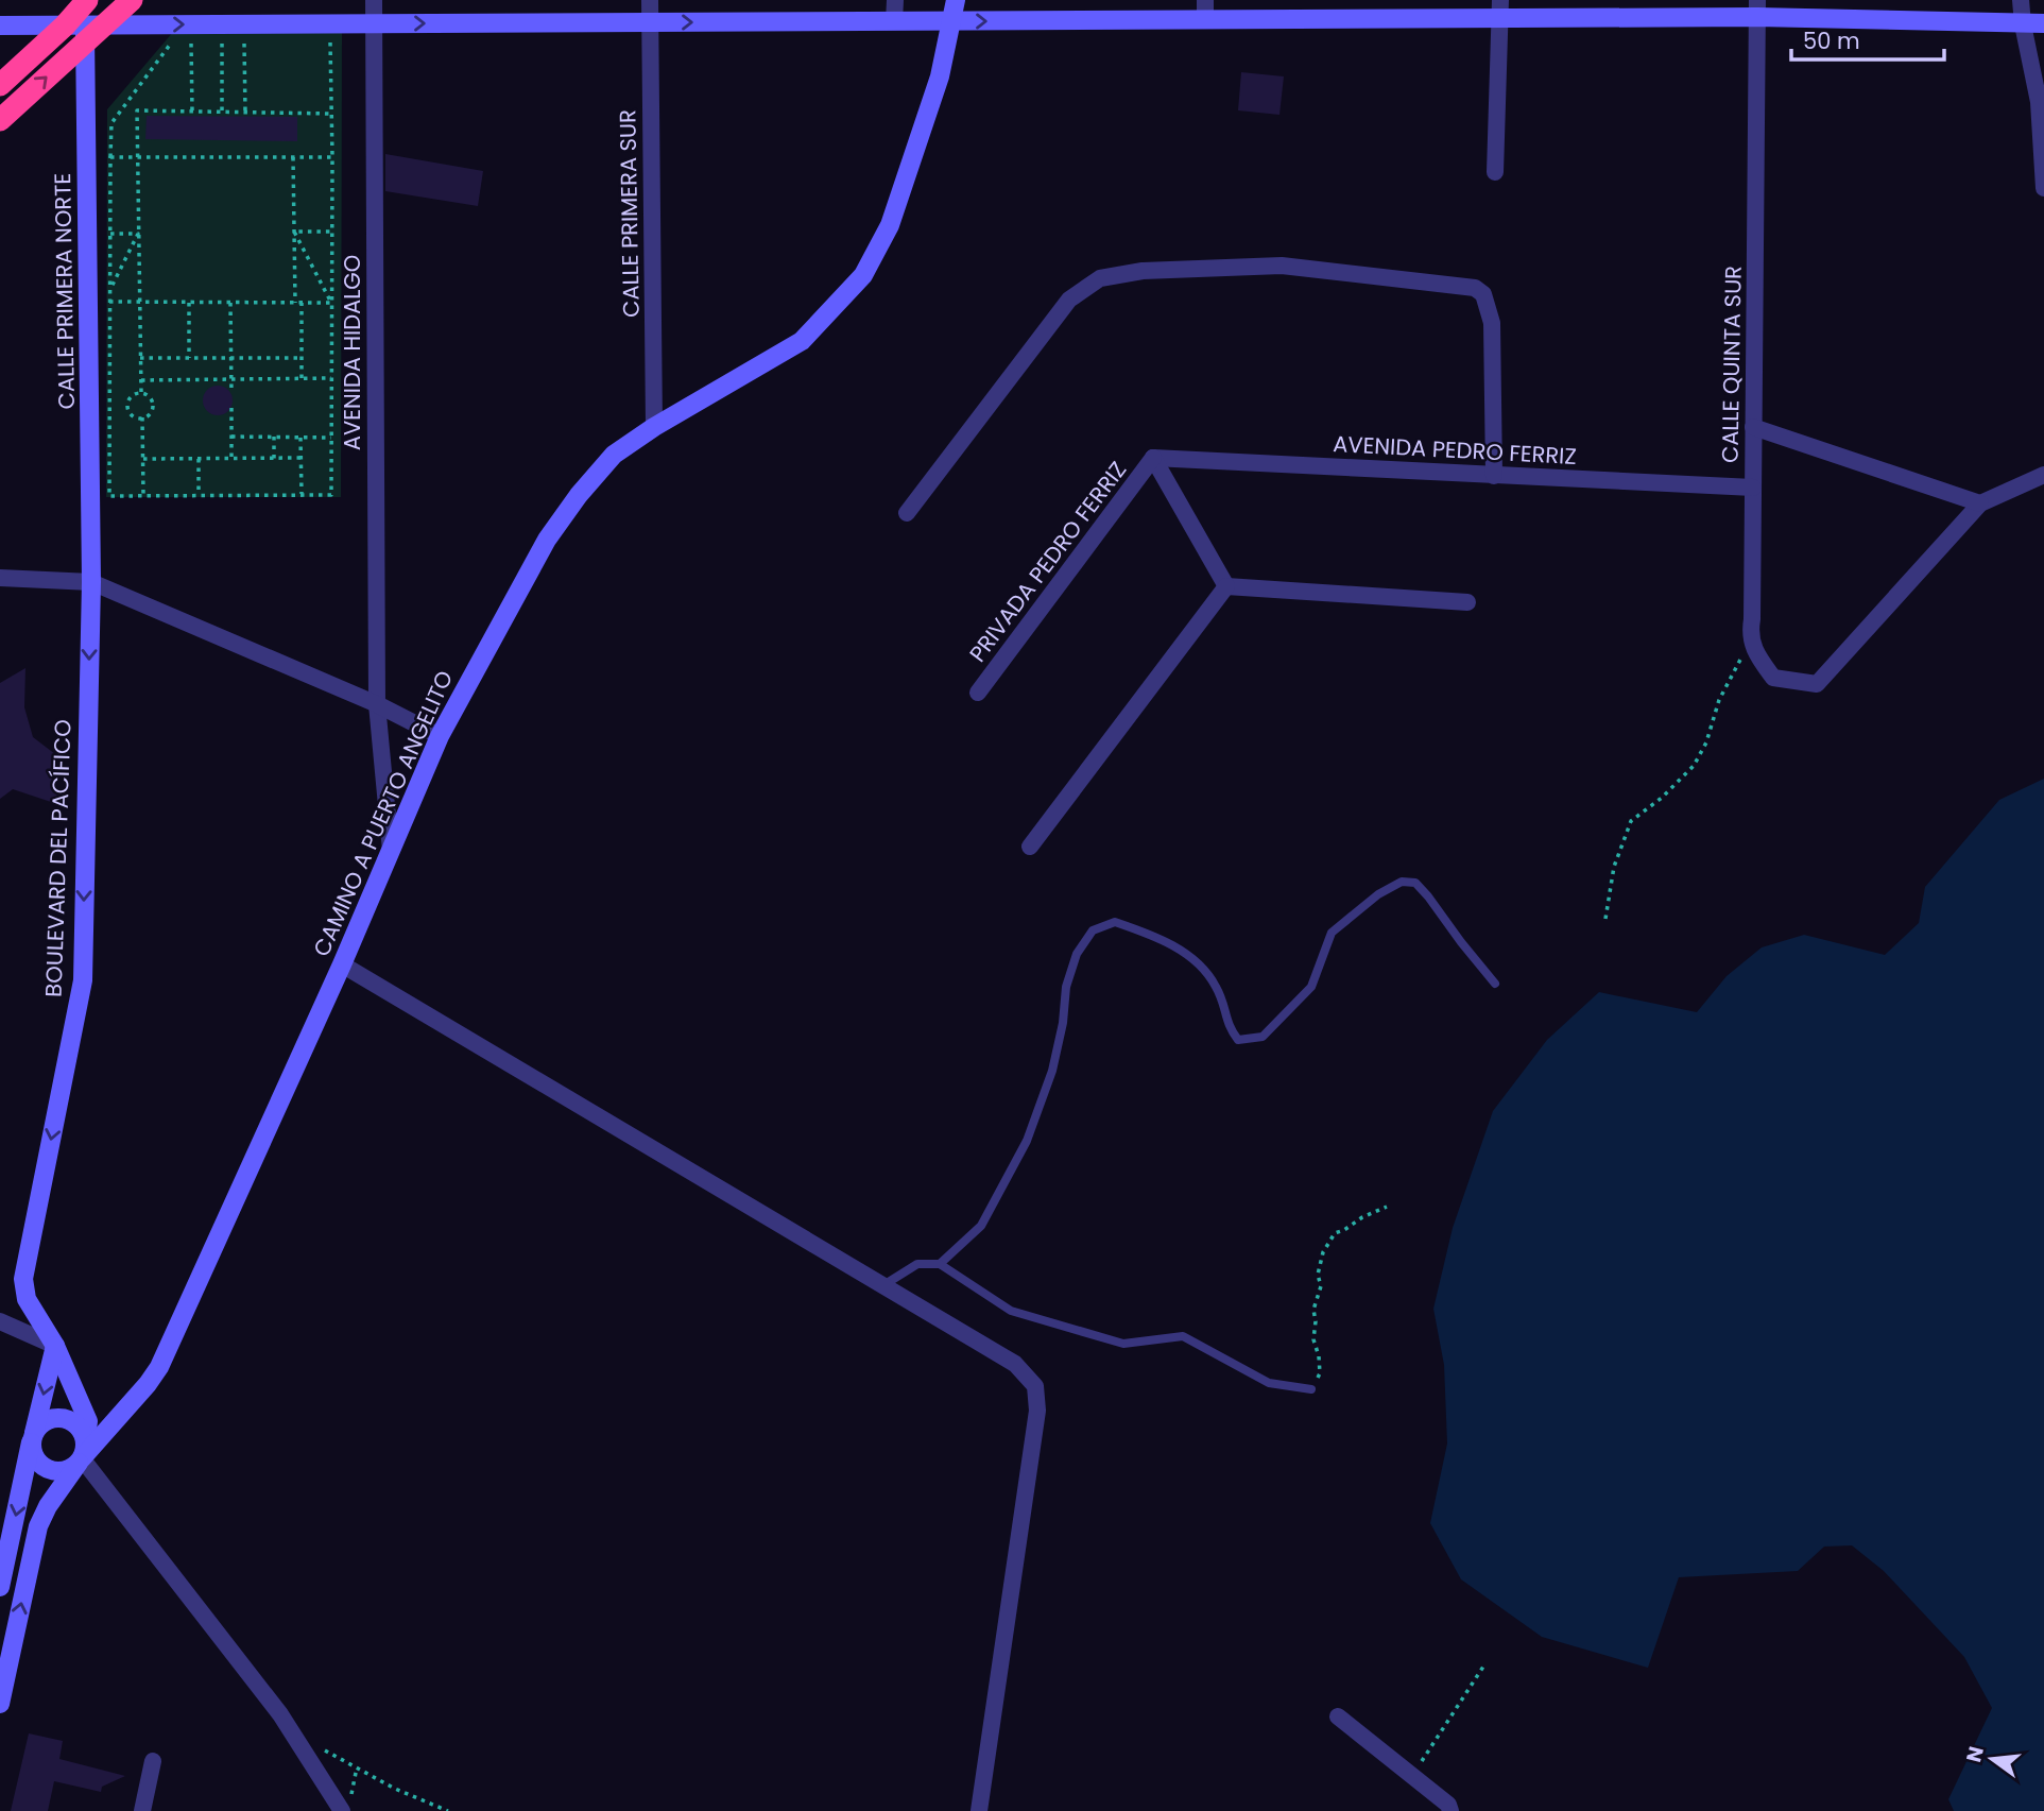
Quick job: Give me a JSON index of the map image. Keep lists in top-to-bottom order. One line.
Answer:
{"streets":{"street":["CALLE PRIMERA SUR","CALLE PRIMERA NORTE","AVENIDA HIDALGO","CALLE QUINTA SUR","AVENIDA PEDRO FERRIZ","PRIVADA PEDRO FERRIZ","CAMINO A PUERTO ANGELITO","BOULEVARD DEL PACÍFICO"]},"crossings":[["CALLE PRIMERA SUR","CAMINO A PUERTO ANGELITO"],["CALLE PRIMERA NORTE","BOULEVARD DEL PACÍFICO"],["AVENIDA HIDALGO","CAMINO A PUERTO ANGELITO"],["CALLE QUINTA SUR","AVENIDA PEDRO FERRIZ"],["AVENIDA PEDRO FERRIZ","PRIVADA PEDRO FERRIZ"]],"one_way":["BOULEVARD DEL PACÍFICO"],"scale_bar":"50 m","north":"left"}
